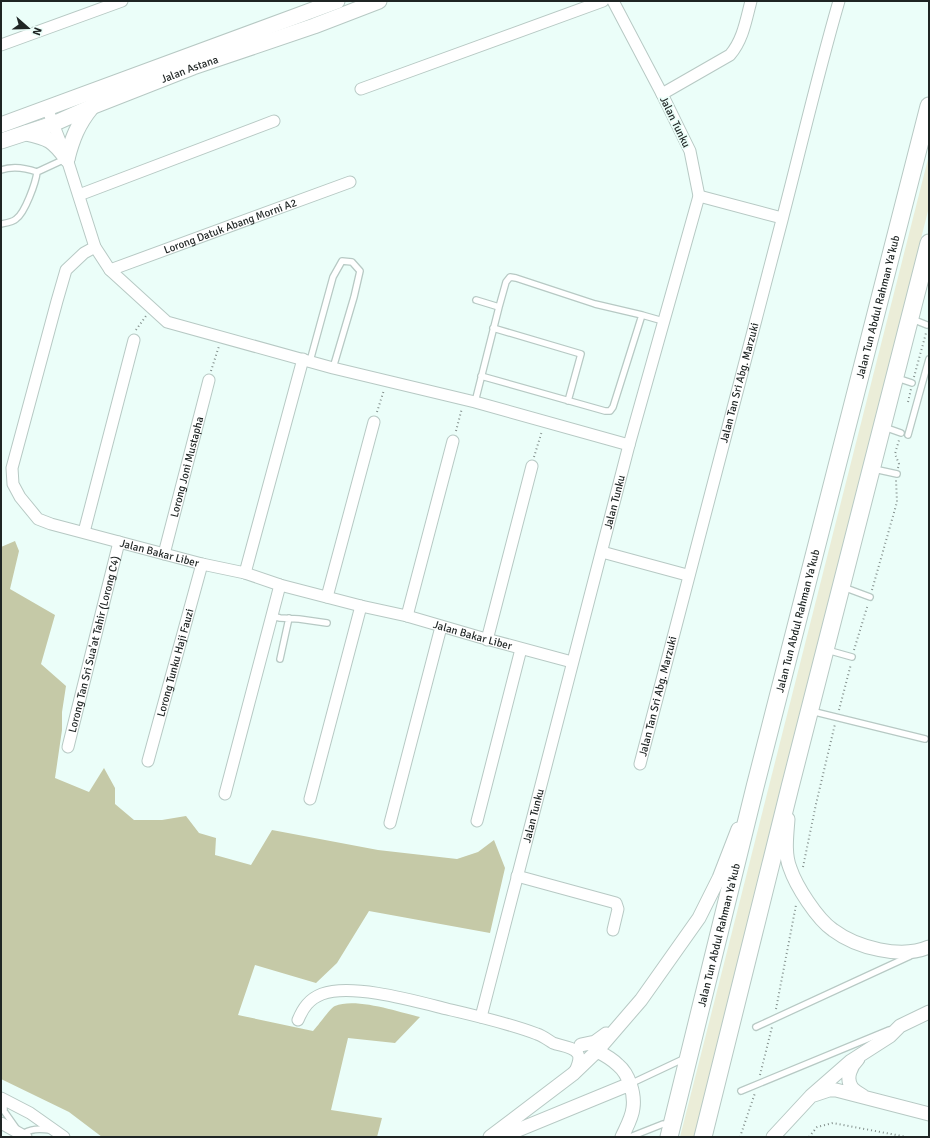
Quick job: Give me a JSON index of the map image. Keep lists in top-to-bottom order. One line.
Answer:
{"streets":{"main road":["Jalan Astana","Jalan Tun Abdul Rahman Ya'kub"],"street":["Jalan Tunku","Lorong Datuk Abang Morni A2","Jalan Tan Sri Abg. Marzuki","Lorong Joni Mustapha","Jalan Bakar Liber","Lorong Tan Sri Sua'at Tahir (Lorong C4)","Lorong Tunku Haji Fauzi"]},"crossings":[["Jalan Tunku","Jalan Bakar Liber"],["Lorong Joni Mustapha","Jalan Bakar Liber"],["Jalan Bakar Liber","Lorong Tan Sri Sua'at Tahir (Lorong C4)"],["Jalan Bakar Liber","Lorong Tunku Haji Fauzi"]],"north":"right"}
